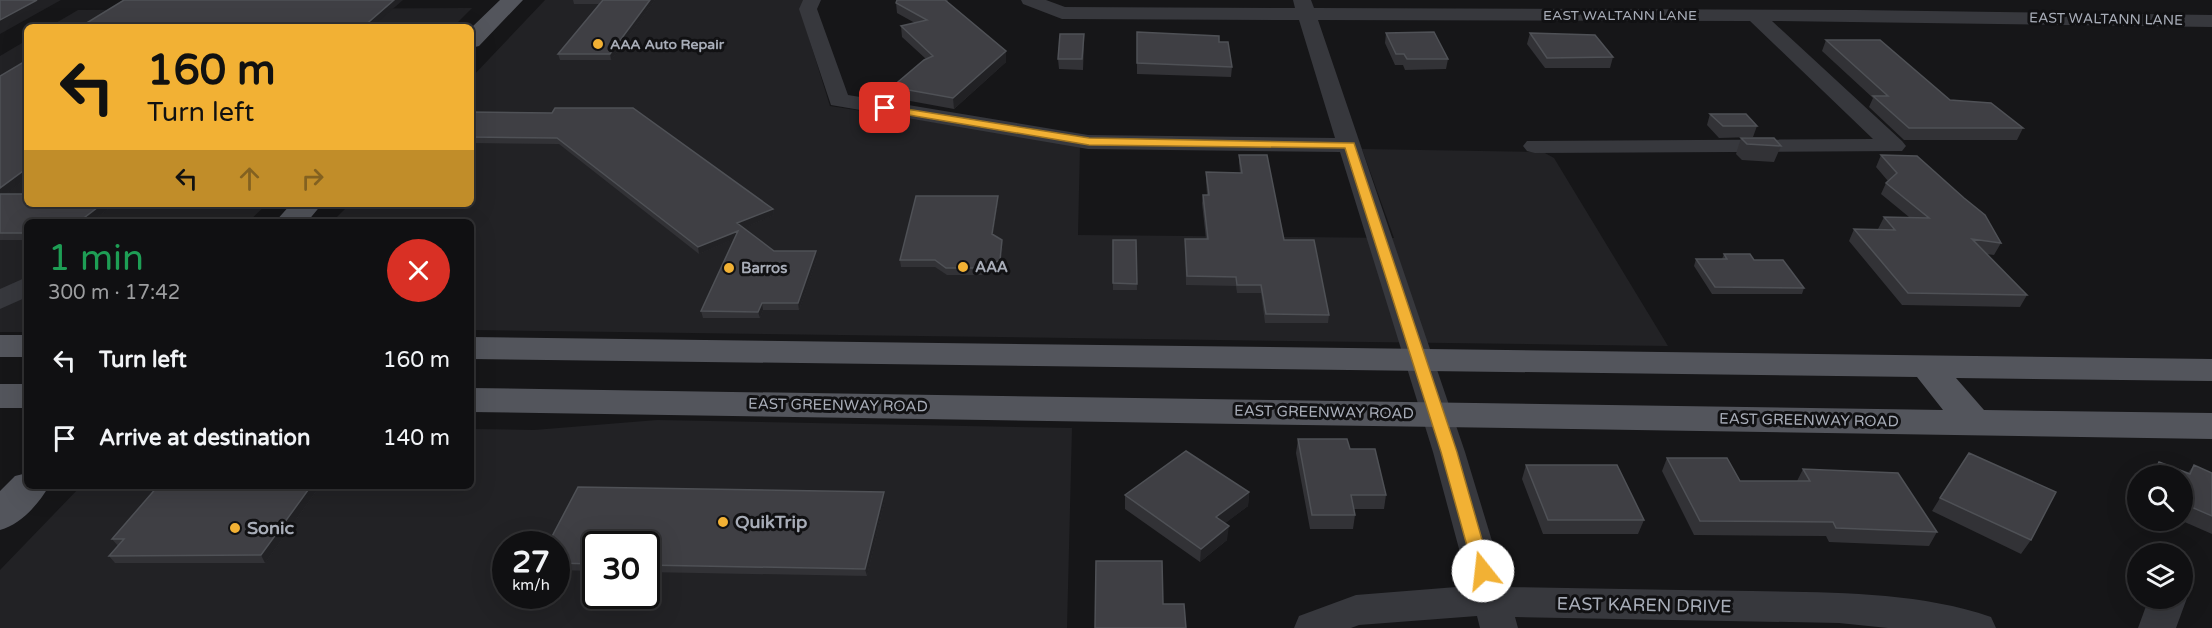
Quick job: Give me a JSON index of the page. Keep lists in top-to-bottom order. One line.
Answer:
{"streets":{"main road":["EAST GREENWAY ROAD"],"street":["EAST WALTANN LANE","EAST KAREN DRIVE"]},"places":["AAA Auto Repair","AAA","Barros","QuikTrip","Sonic"],"page":{"turn":["160 m","Turn left"],"heading":["1 min","300 m · 17:42"],"list":[{"name":"Turn left","value":"160 m"},{"name":"Arrive at destination","value":"140 m"}],"speed":"27 km/h","limit":"30"}}
